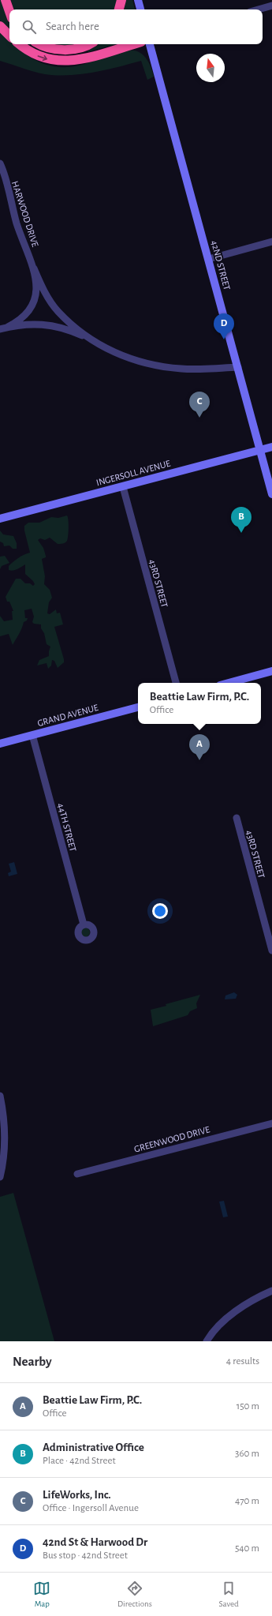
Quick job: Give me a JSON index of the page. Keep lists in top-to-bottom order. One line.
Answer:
{"streets":{"main road":["42ND STREET","INGERSOLL AVENUE","GRAND AVENUE"],"street":["HARWOOD DRIVE","43RD STREET","44TH STREET","GREENWOOD DRIVE"]},"crossings":[["HARWOOD DRIVE","42ND STREET"],["42ND STREET","INGERSOLL AVENUE"],["INGERSOLL AVENUE","43RD STREET"],["GRAND AVENUE","44TH STREET"]],"north":"top","page":{"search":"Search here","pins":["D","C","B","A"],"popup":["Beattie Law Firm, P.C.","Office"],"heading":["Nearby","4 results"],"list":[{"mark":"A","name":"Beattie Law Firm, P.C.","note":"Office","value":"150 m"},{"mark":"B","name":"Administrative Office","note":"Place · 42nd Street","value":"360 m"},{"mark":"C","name":"LifeWorks, Inc.","note":"Office · Ingersoll Avenue","value":"470 m"},{"mark":"D","name":"42nd St & Harwood Dr","note":"Bus stop · 42nd Street","value":"540 m"}],"nav":["Map","Directions","Saved"]}}
